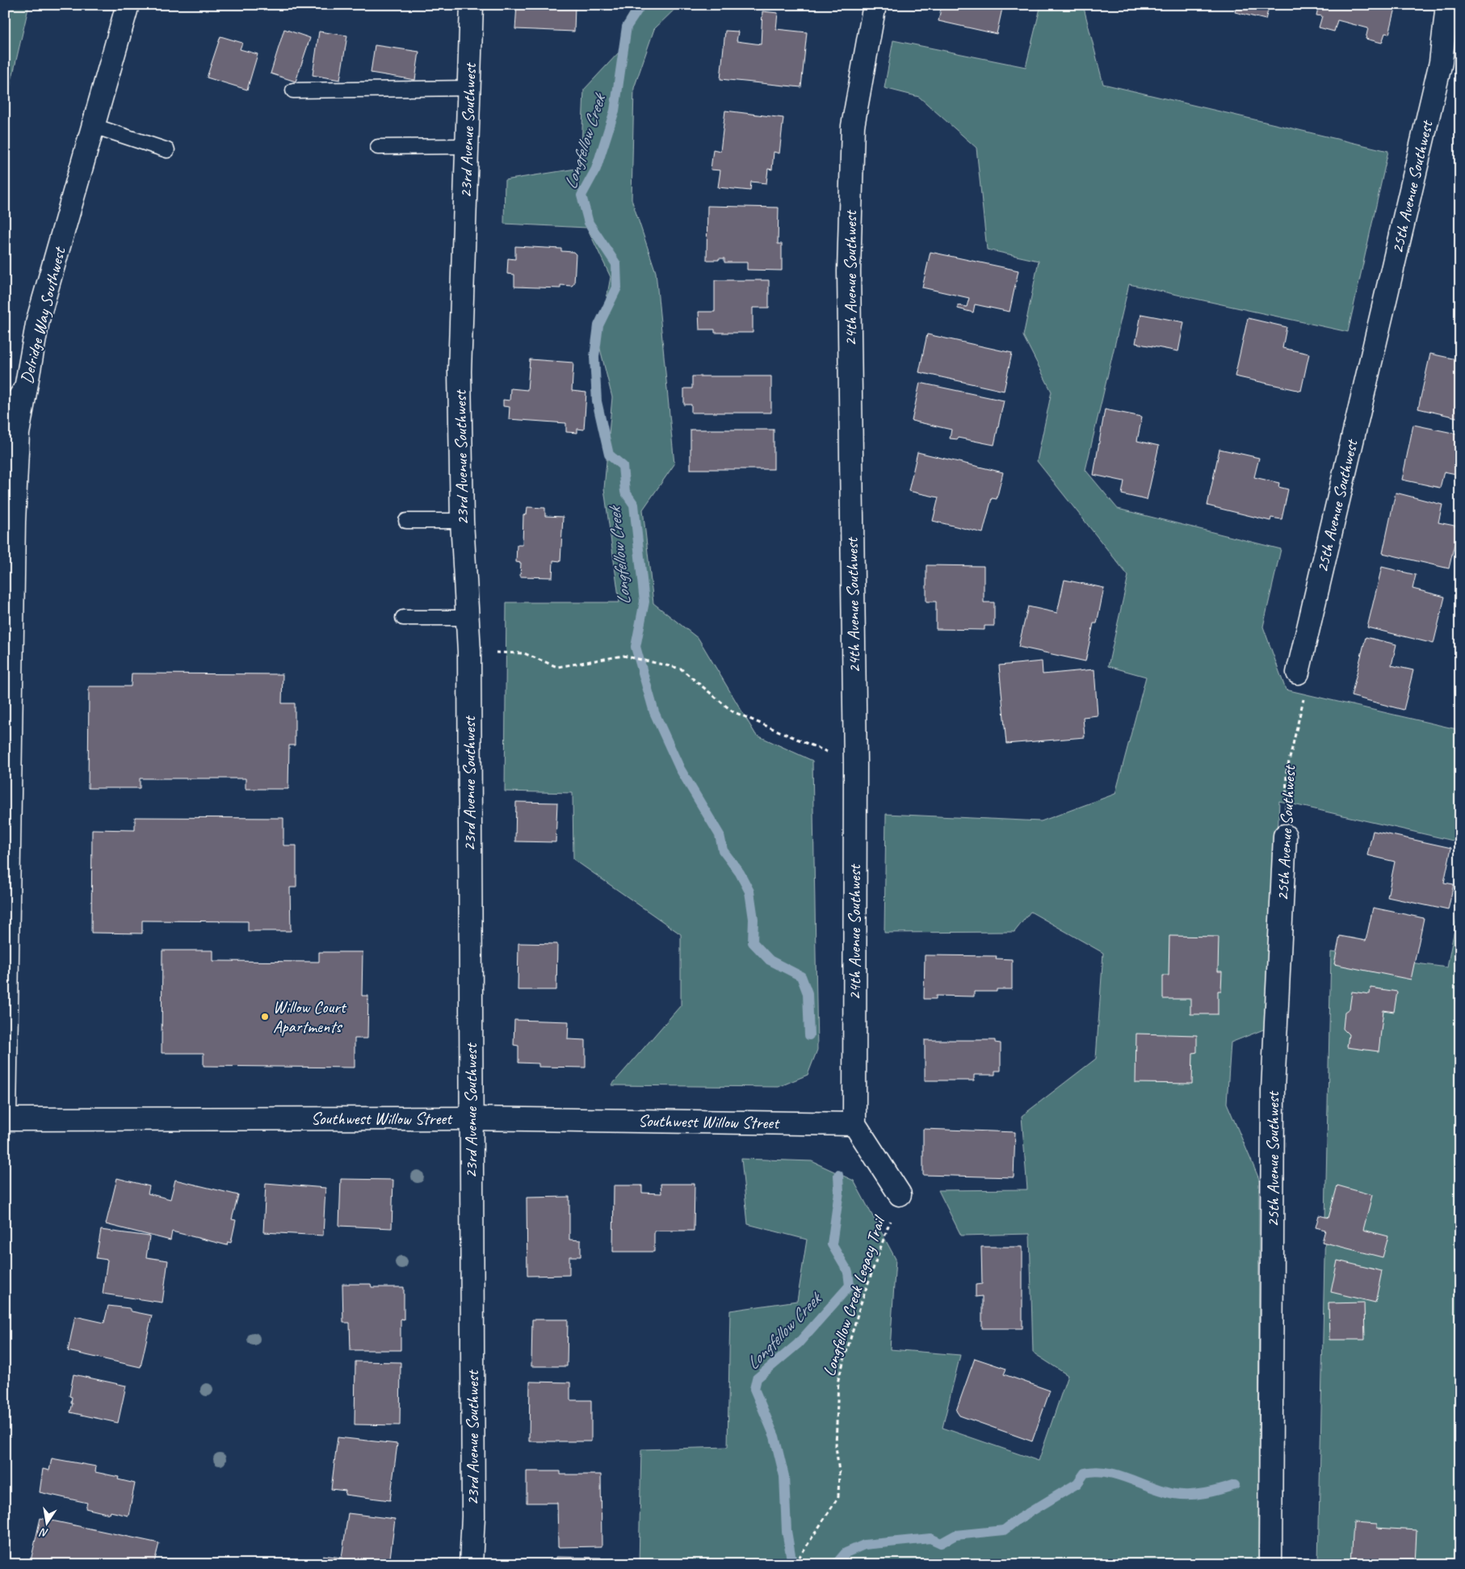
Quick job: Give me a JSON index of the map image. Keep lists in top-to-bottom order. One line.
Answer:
{"streets":{"street":["23rd Avenue Southwest","25th Avenue Southwest","24th Avenue Southwest","Delridge Way Southwest","Southwest Willow Street"],"path":["Longfellow Creek Legacy Trail"]},"crossings":[["23rd Avenue Southwest","Southwest Willow Street"],["24th Avenue Southwest","Southwest Willow Street"],["Delridge Way Southwest","Southwest Willow Street"]],"water":["Longfellow Creek"],"places":["Willow Court Apartments"],"north":"bottom"}
